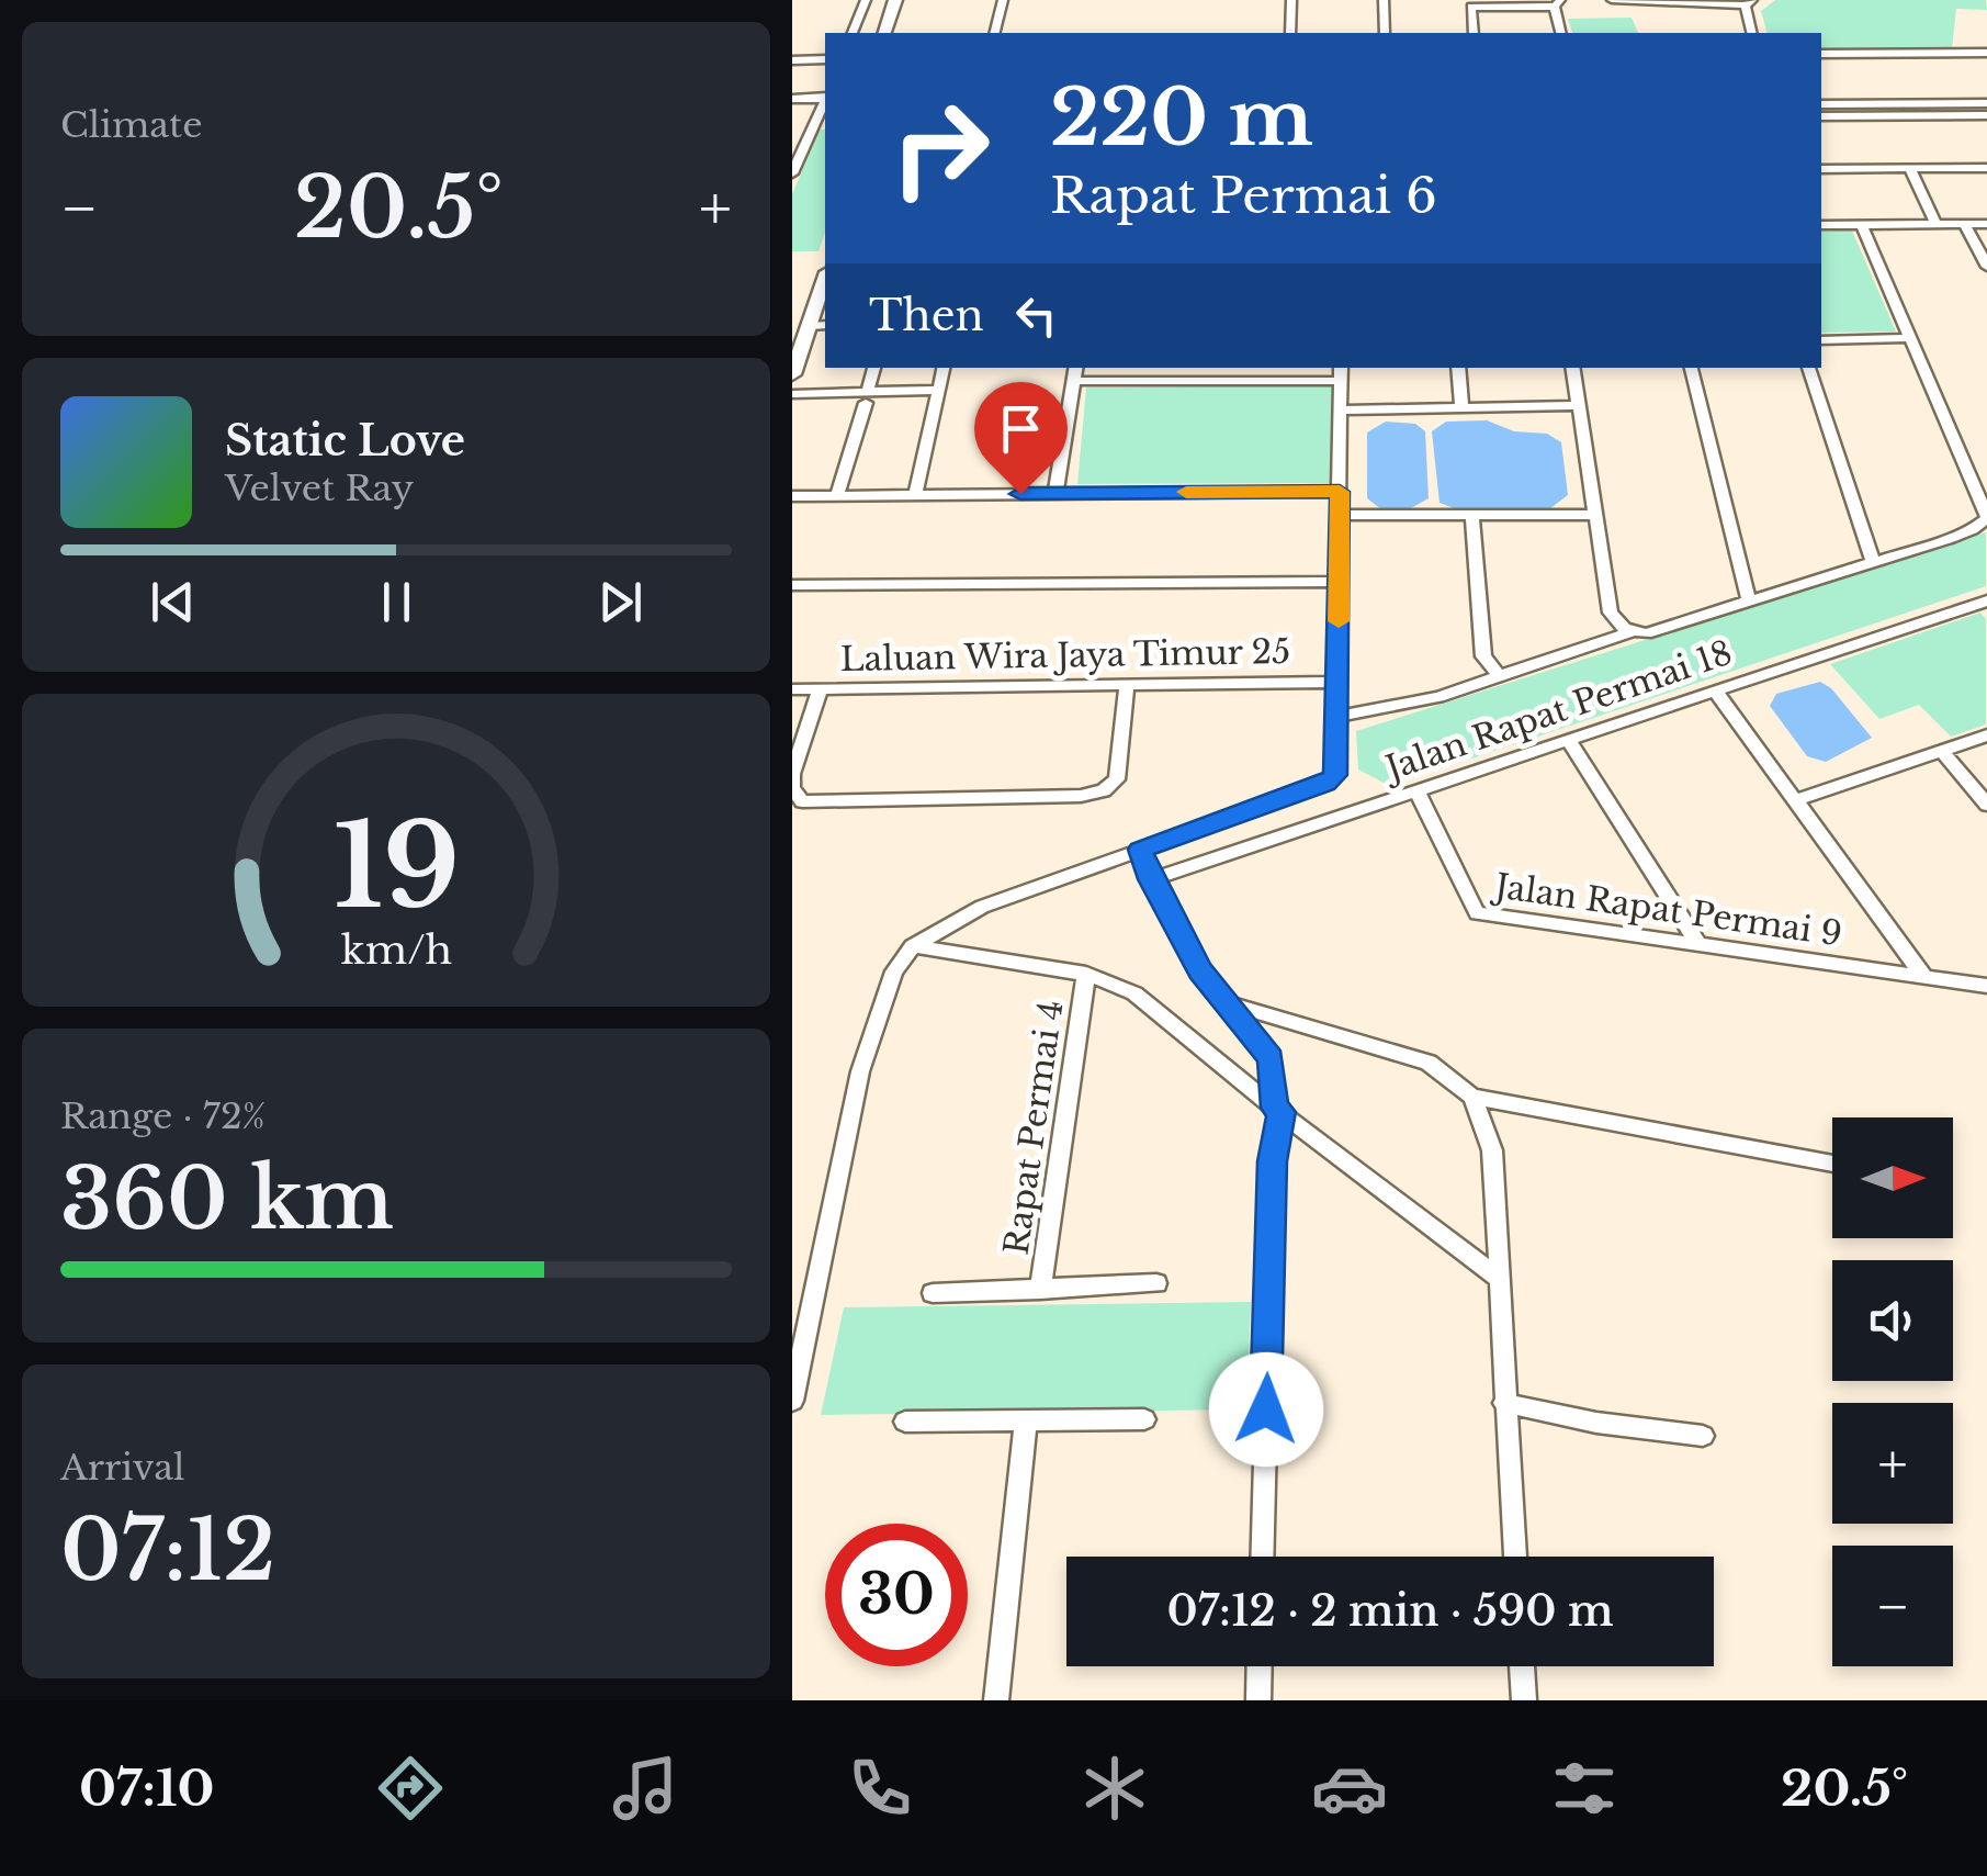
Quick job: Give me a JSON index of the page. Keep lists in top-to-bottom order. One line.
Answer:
{"streets":{"street":["Laluan Wira Jaya Timur 25","Jalan Rapat Permai 18","Jalan Rapat Permai 9","Rapat Permai 4"]},"crossings":[["Jalan Rapat Permai 18","Jalan Rapat Permai 9"]],"north":"right","page":{"tile":["Climate",["Range · 72%","360 km"],["Arrival","07:12"]],"turn":["220 m","Rapat Permai 6"],"heat":["−","20.5°","+"],"then":"Then","song":["Static Love","Velvet Ray"],"map_buttons":["+","−"],"limit":"30","trip":"07:12 · 2 min · 590 m","tabs":["07:10","20.5°"],"gauge":["19","km/h"]}}
